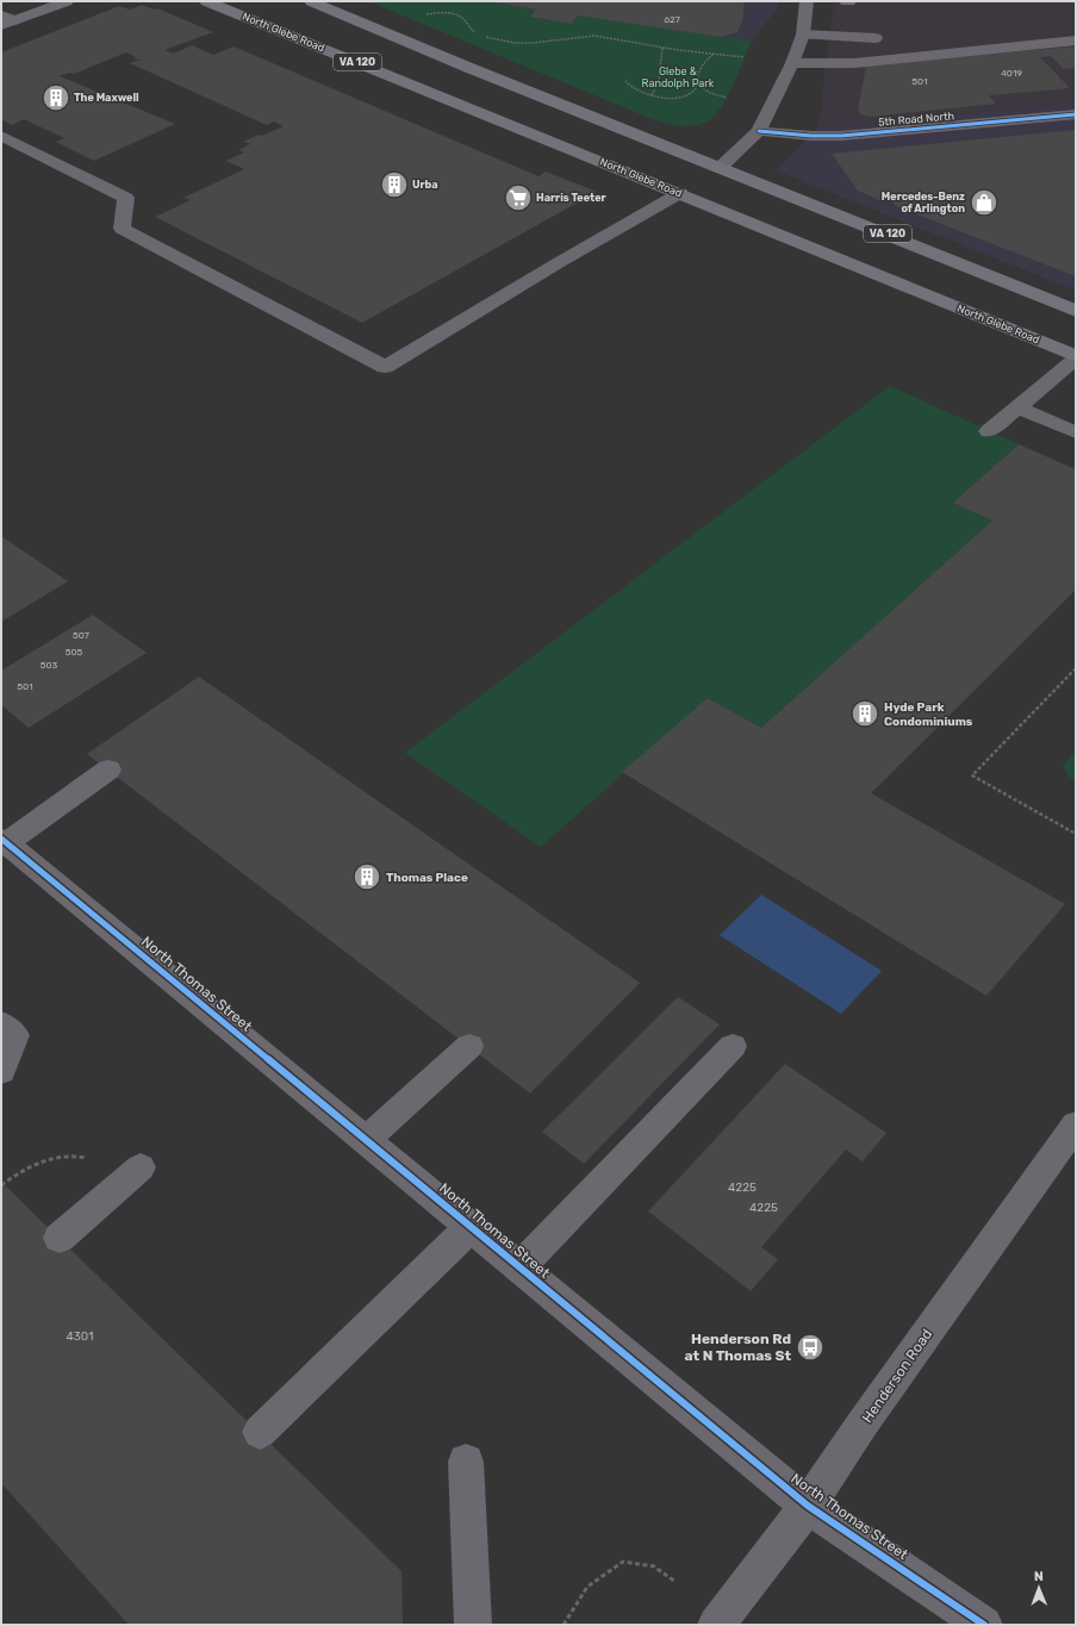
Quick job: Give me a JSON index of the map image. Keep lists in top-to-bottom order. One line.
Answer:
{"streets":{"main road":["North Glebe Road","VA 120"],"street":["5th Road North","North Thomas Street","Henderson Road"]},"crossings":[["North Thomas Street","Henderson Road"]],"parks":["Glebe & Randolph Park"],"places":{"building":["The Maxwell","Urba","Hyde Park Condominiums","Thomas Place"],"supermarket":["Harris Teeter"],"shop":["Mercedes-Benz of Arlington"],"bus stop":["Henderson Rd at N Thomas St"]},"house_numbers":["627","4019","501","507","505","503","501","4225","4225","4301"],"north":"top"}
